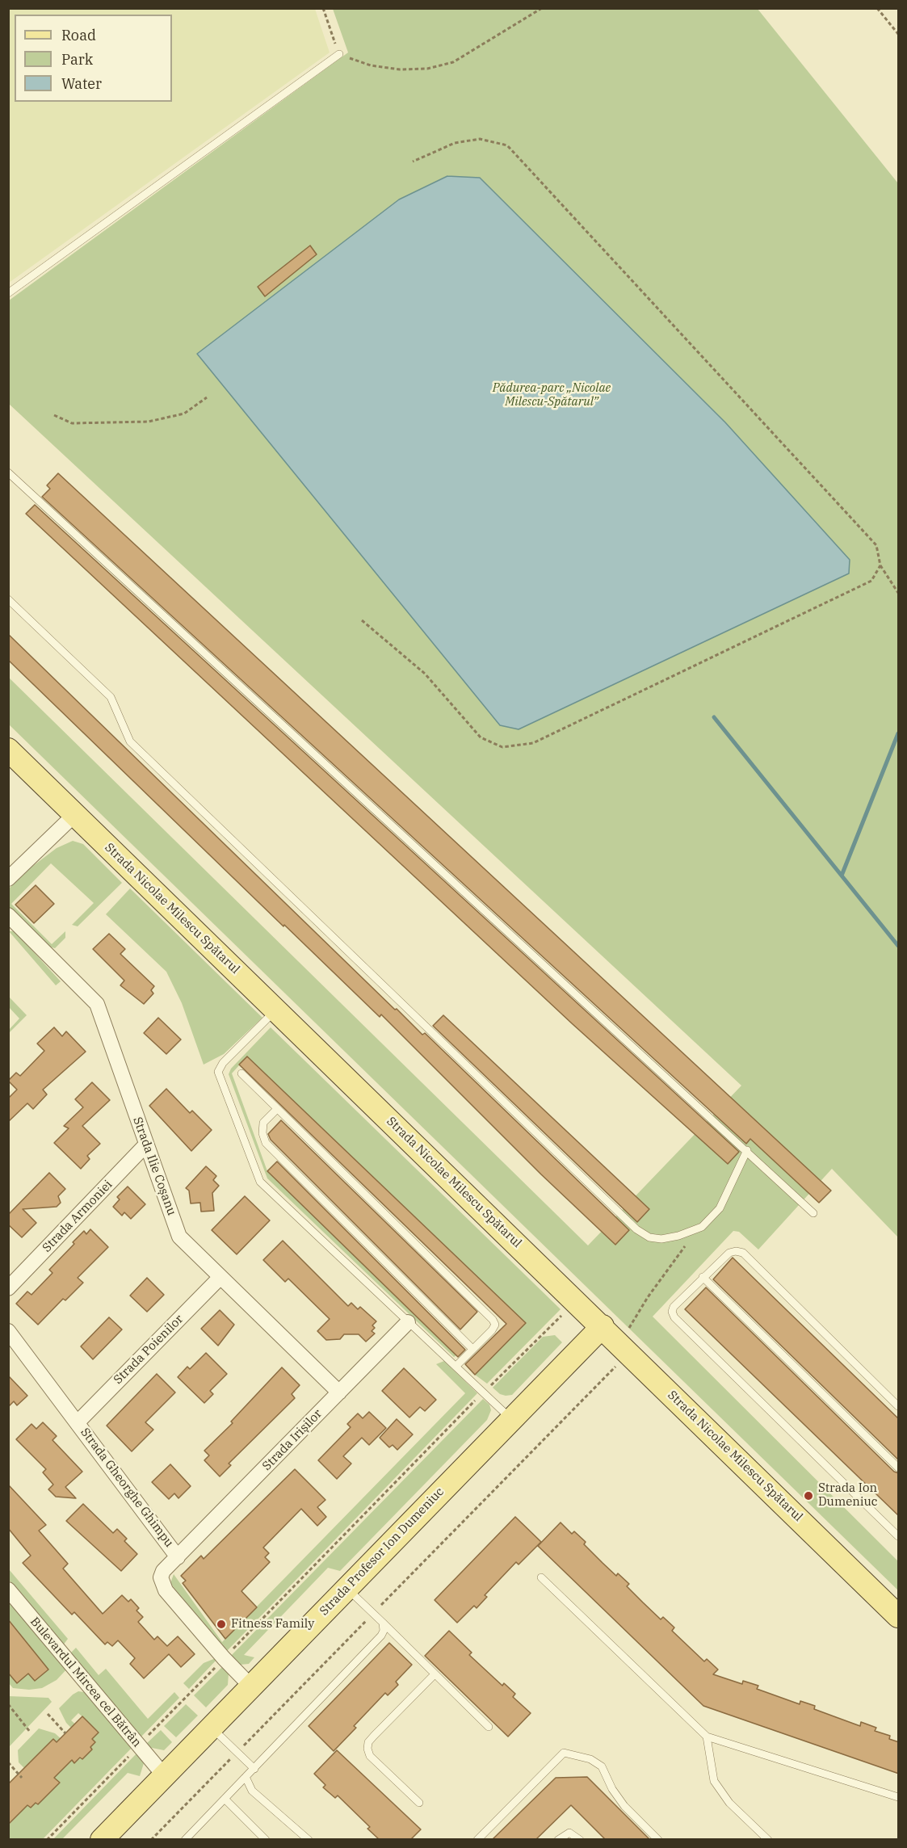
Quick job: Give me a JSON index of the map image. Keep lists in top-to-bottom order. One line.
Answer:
{"streets":{"main road":["Strada Nicolae Milescu Spătarul","Strada Profesor Ion Dumeniuc"],"street":["Strada Ilie Coșanu","Strada Armoniei","Strada Poienilor","Strada Irișilor","Strada Gheorghe Ghimpu","Bulevardul Mircea cel Bătrân"]},"crossings":[["Strada Nicolae Milescu Spătarul","Strada Profesor Ion Dumeniuc"],["Strada Ilie Coșanu","Strada Armoniei"],["Strada Ilie Coșanu","Strada Poienilor"],["Strada Ilie Coșanu","Strada Irișilor"],["Strada Poienilor","Strada Gheorghe Ghimpu"],["Strada Irișilor","Strada Gheorghe Ghimpu"],["Strada Gheorghe Ghimpu","Strada Profesor Ion Dumeniuc"],["Strada Profesor Ion Dumeniuc","Bulevardul Mircea cel Bătrân"]],"parks":["Pădurea-parc „Nicolae Milescu-Spătarul”"],"places":["Strada Ion Dumeniuc","Fitness Family"],"legend":["Road","Park","Water"]}
